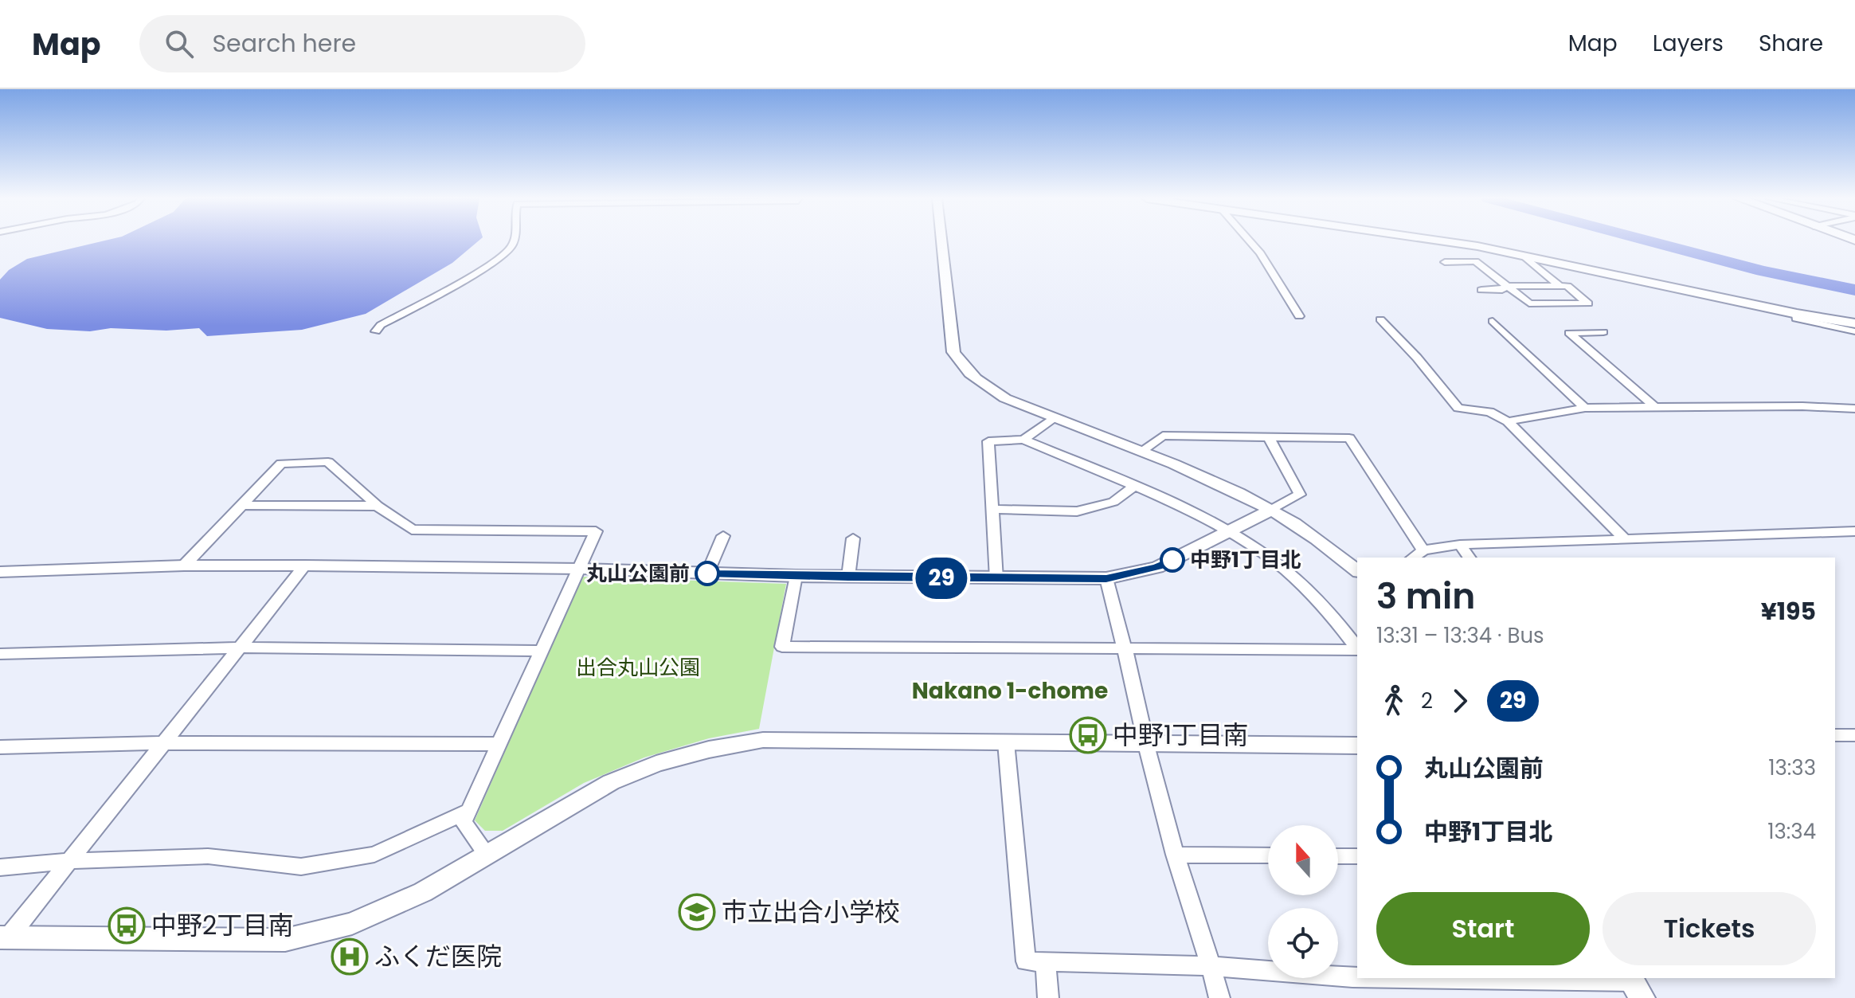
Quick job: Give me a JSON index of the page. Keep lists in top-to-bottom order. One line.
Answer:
{"districts":["Nakano 1-chome"],"parks":["出合丸山公園"],"places":{"other":["中野1丁目北","丸山公園前"],"bus stop":["中野1丁目南","中野2丁目南"],"school or university":["市立出合小学校"],"hospital":["ふくだ医院"]},"lines":["bus line 29"],"north":"top","page":{"header":"Map","search":"Search here","nav":["Map","Layers","Share"],"on_map":"29","heading":["3 min","13:31 – 13:34 · Bus","¥195"],"legs":["2","29"],"list":[{"name":"丸山公園前","value":"13:33"},{"name":"中野1丁目北","value":"13:34"}],"buttons":["Start","Tickets"]}}
